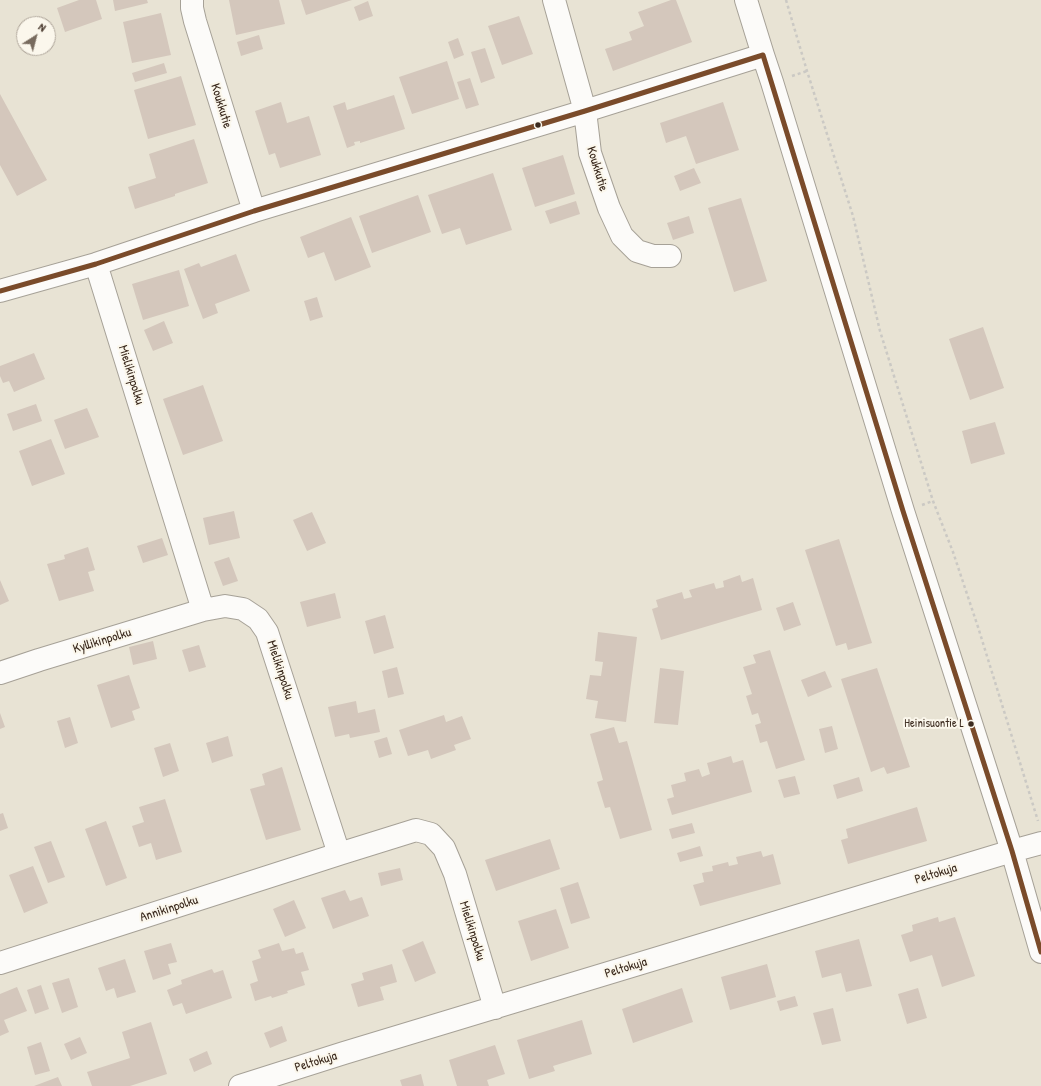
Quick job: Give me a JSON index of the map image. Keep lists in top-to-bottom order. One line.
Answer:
{"streets":{"street":["Koukkutie","Mielikinpolku","Kyllikinpolku","Peltokuja","Annikinpolku"]},"crossings":[["Mielikinpolku","Kyllikinpolku"],["Mielikinpolku","Peltokuja"],["Mielikinpolku","Annikinpolku"]],"places":["Heinisuontie L"],"north":"top right"}
